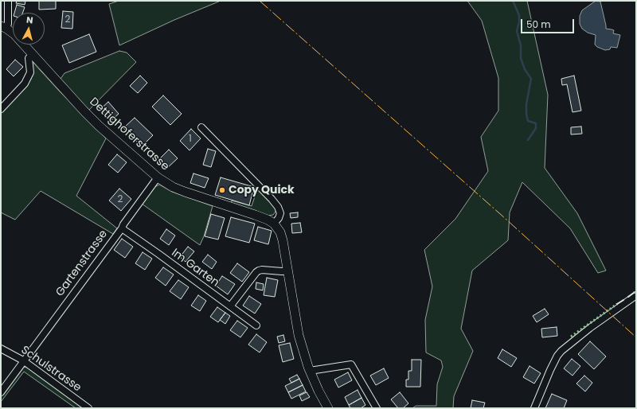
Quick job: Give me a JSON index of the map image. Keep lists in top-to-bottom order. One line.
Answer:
{"streets":{"street":["Dettighoferstrasse","Gartenstrasse","Im Garten","Schulstrasse"]},"crossings":[["Dettighoferstrasse","Gartenstrasse"],["Gartenstrasse","Im Garten"],["Gartenstrasse","Schulstrasse"]],"places":["Copy Quick"],"house_numbers":["2","1","2"],"scale_bar":"50 m","north":"top"}
